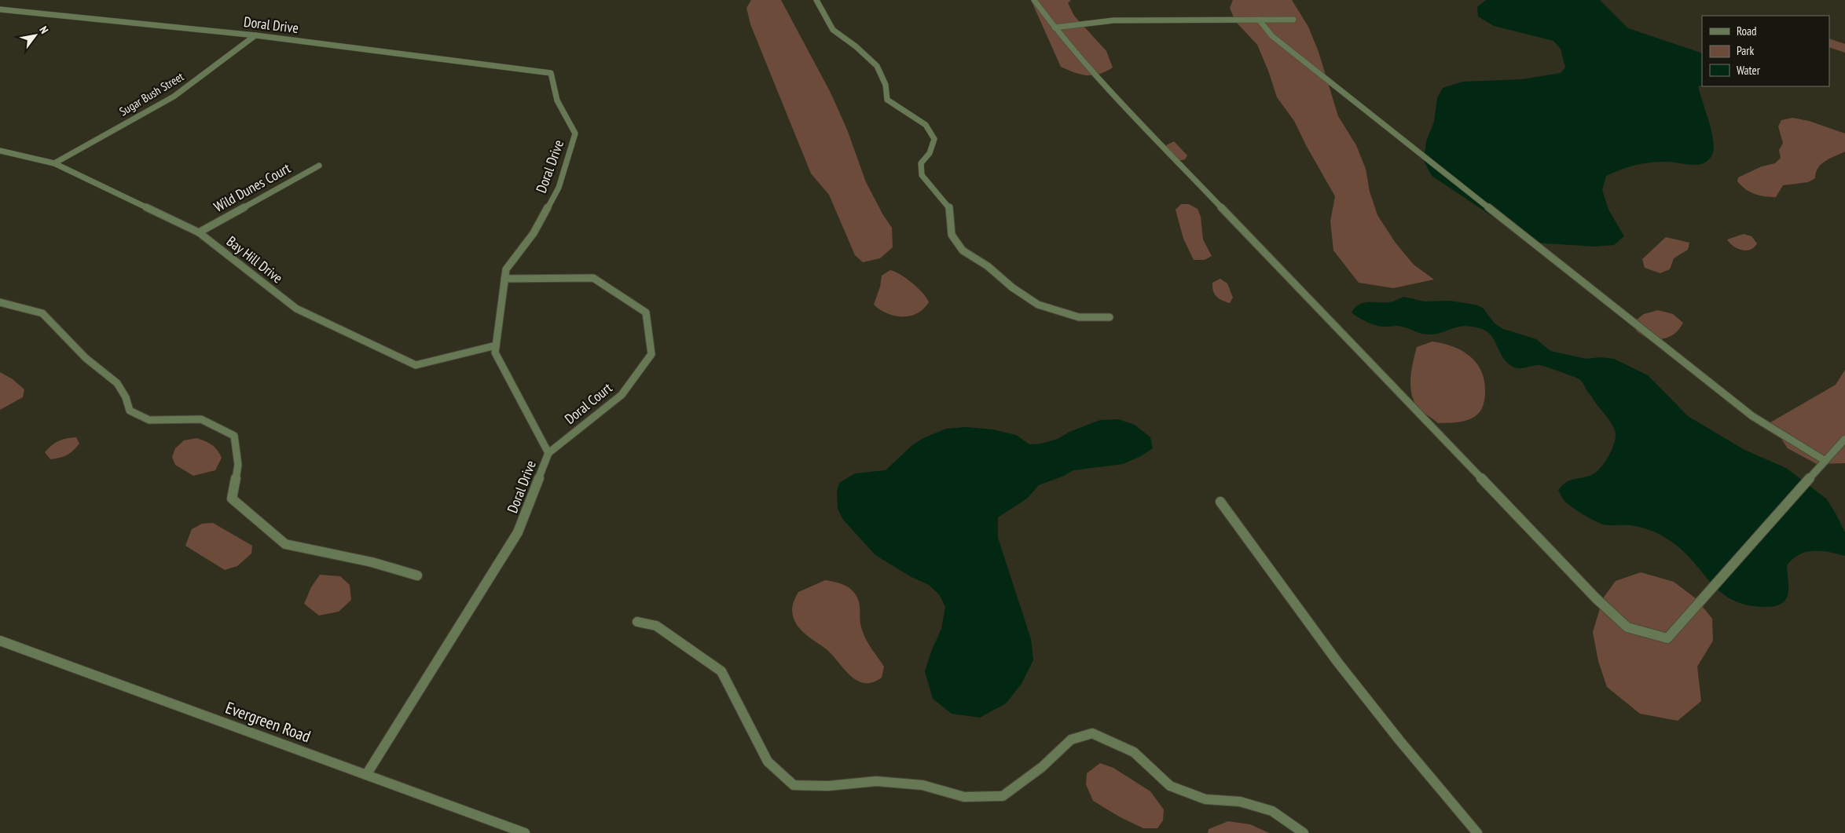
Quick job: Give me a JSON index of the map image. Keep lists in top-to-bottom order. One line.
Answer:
{"streets":{"street":["Doral Drive","Sugar Bush Street","Wild Dunes Court","Bay Hill Drive","Doral Court","Evergreen Road"]},"crossings":[["Doral Drive","Sugar Bush Street"],["Doral Drive","Bay Hill Drive"],["Doral Drive","Doral Court"],["Doral Drive","Evergreen Road"],["Sugar Bush Street","Bay Hill Drive"],["Wild Dunes Court","Bay Hill Drive"]],"legend":["Road","Park","Water"],"north":"top right"}
